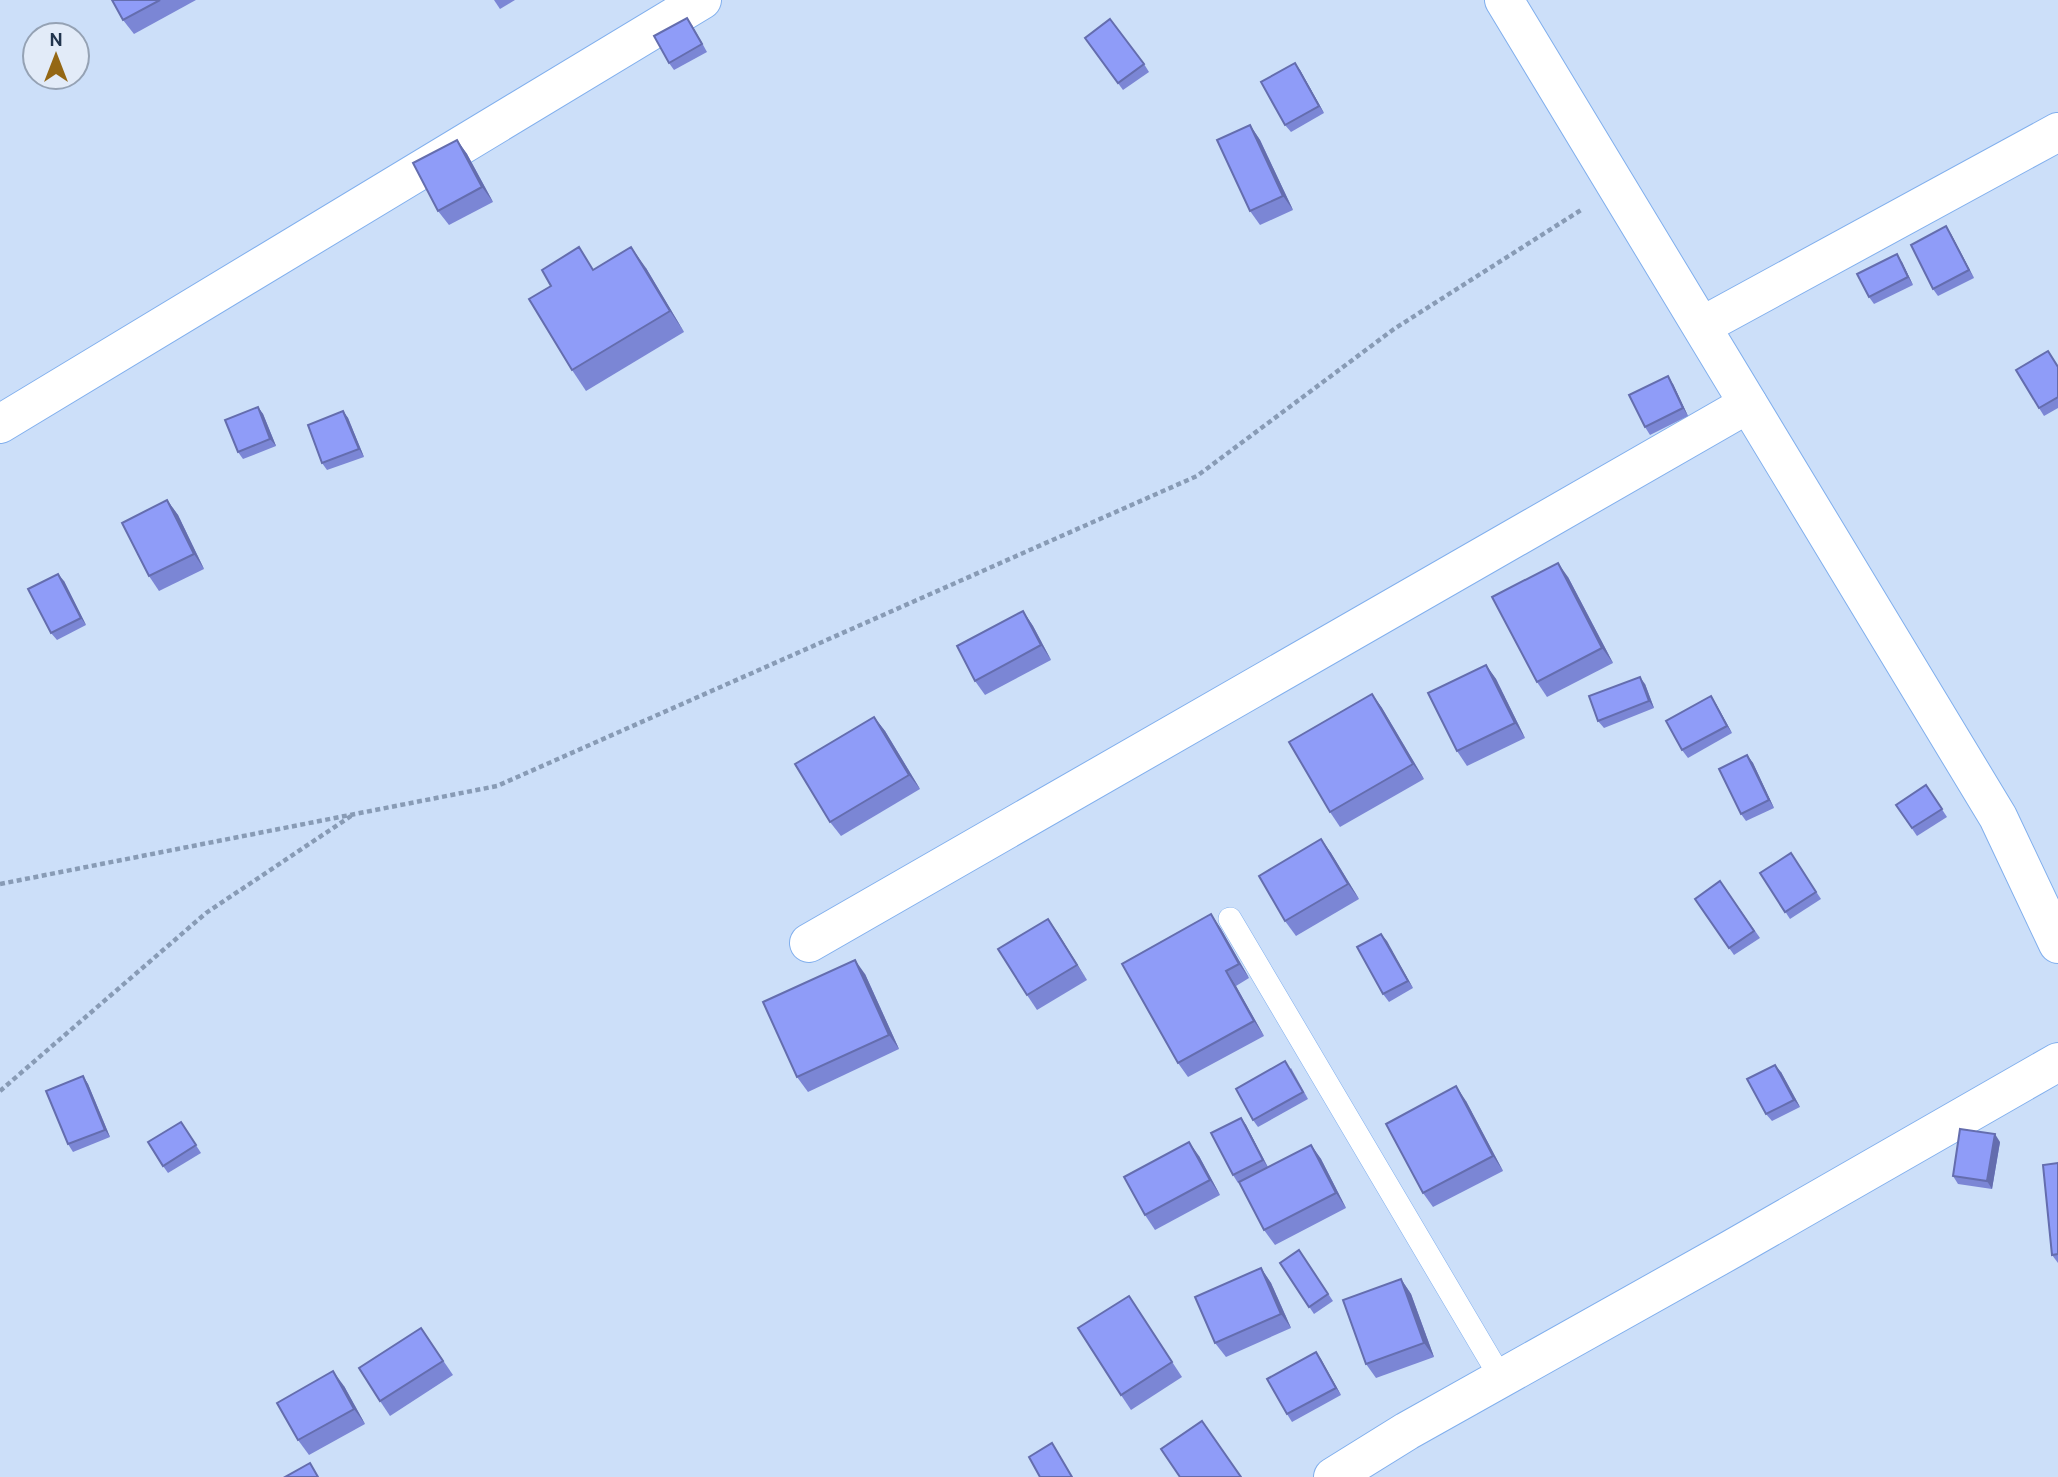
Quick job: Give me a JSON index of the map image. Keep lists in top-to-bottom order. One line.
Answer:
{"north":"top"}
